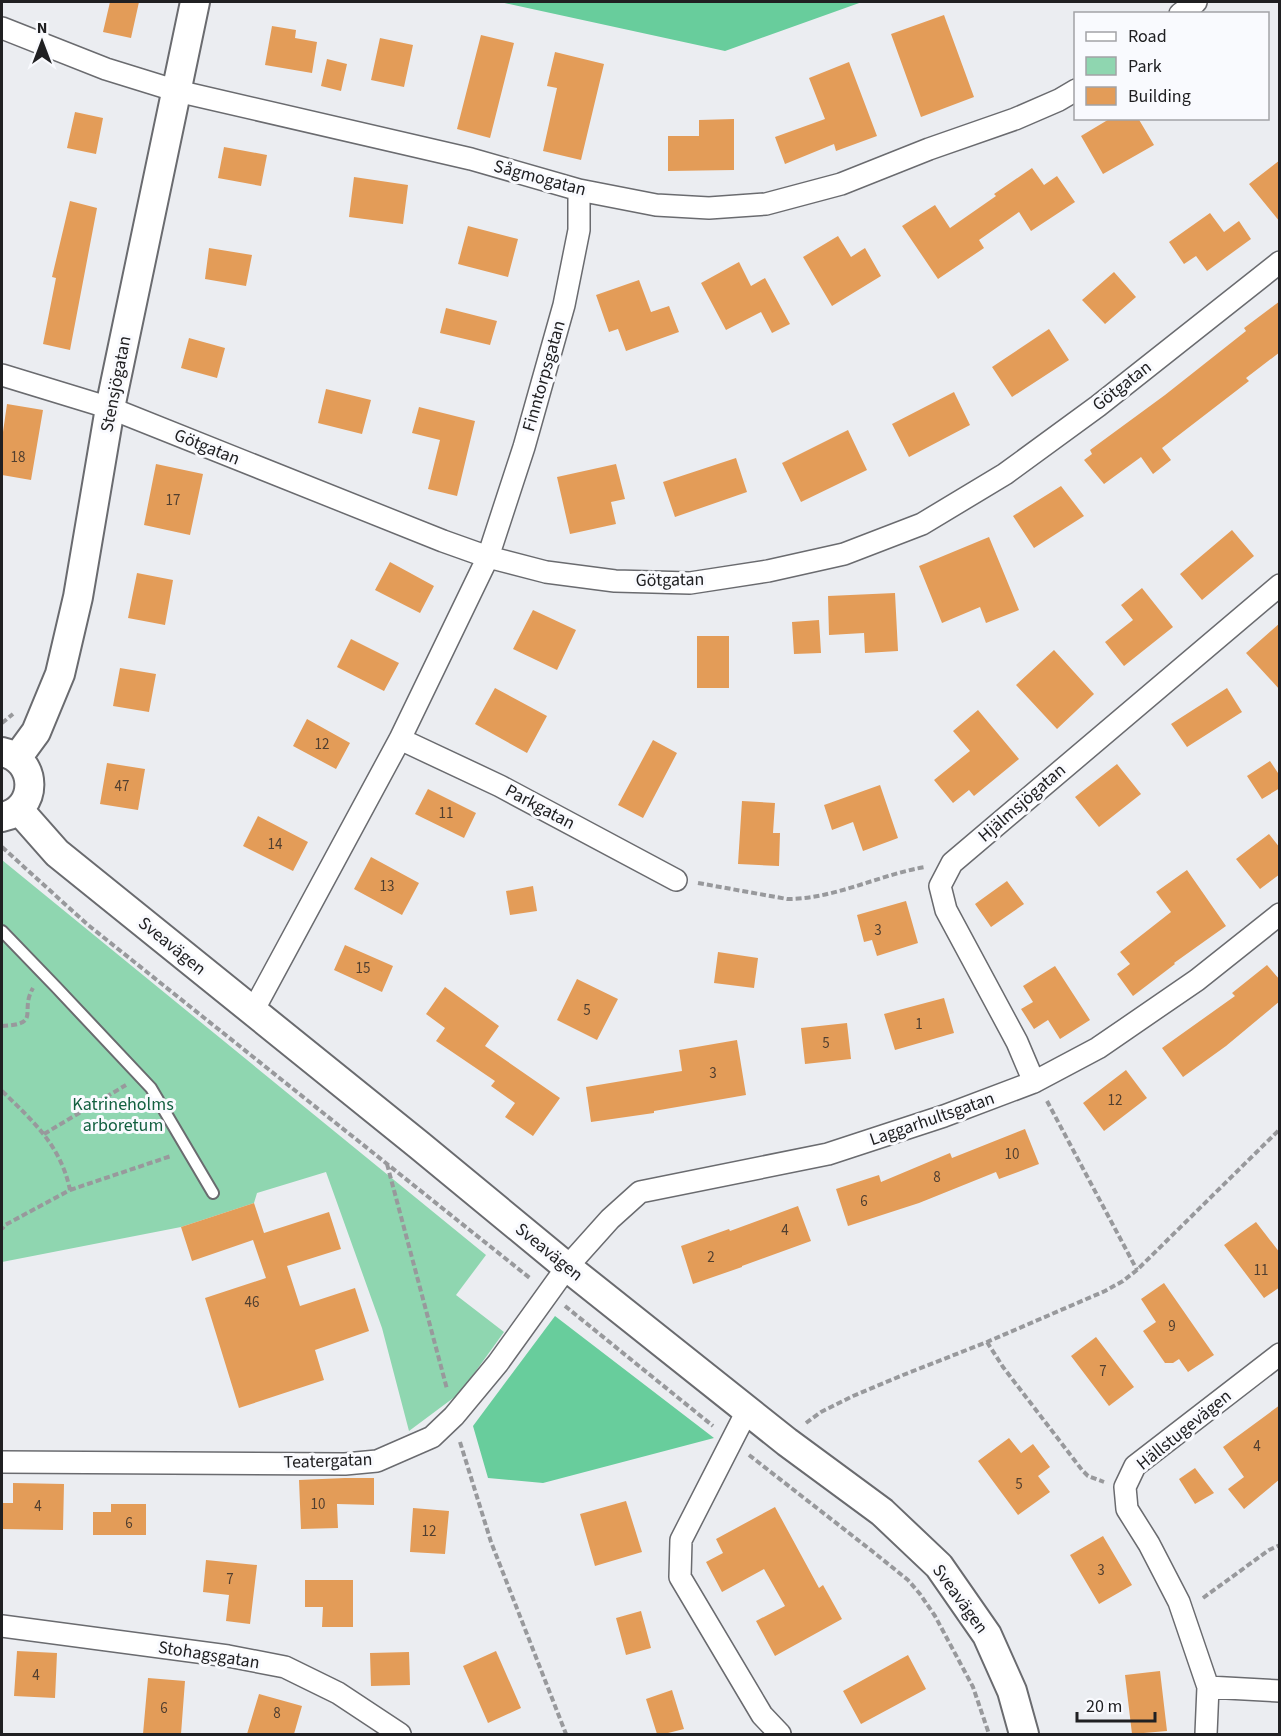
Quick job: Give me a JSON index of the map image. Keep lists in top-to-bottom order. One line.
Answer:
{"streets":{"street":["Sågmogatan","Finntorpsgatan","Stensjögatan","Götgatan","Hjälmsjögatan","Parkgatan","Sveavägen","Laggarhultsgatan","Hällstugevägen","Teatergatan","Stohagsgatan"]},"crossings":[["Sågmogatan","Finntorpsgatan"],["Sågmogatan","Stensjögatan"],["Finntorpsgatan","Götgatan"],["Stensjögatan","Götgatan"],["Hjälmsjögatan","Laggarhultsgatan"],["Sveavägen","Laggarhultsgatan"],["Sveavägen","Teatergatan"],["Laggarhultsgatan","Teatergatan"]],"parks":["Katrineholms arboretum"],"house_numbers":["18","17","12","47","11","14","13","3","15","5","1","5","3","12","10","8","6","4","2","11","46","9","7","4","5","10","4","6","12","3","7","4","6","8"],"legend":["Road","Park","Building"],"scale_bar":"20 m","north":"top"}
